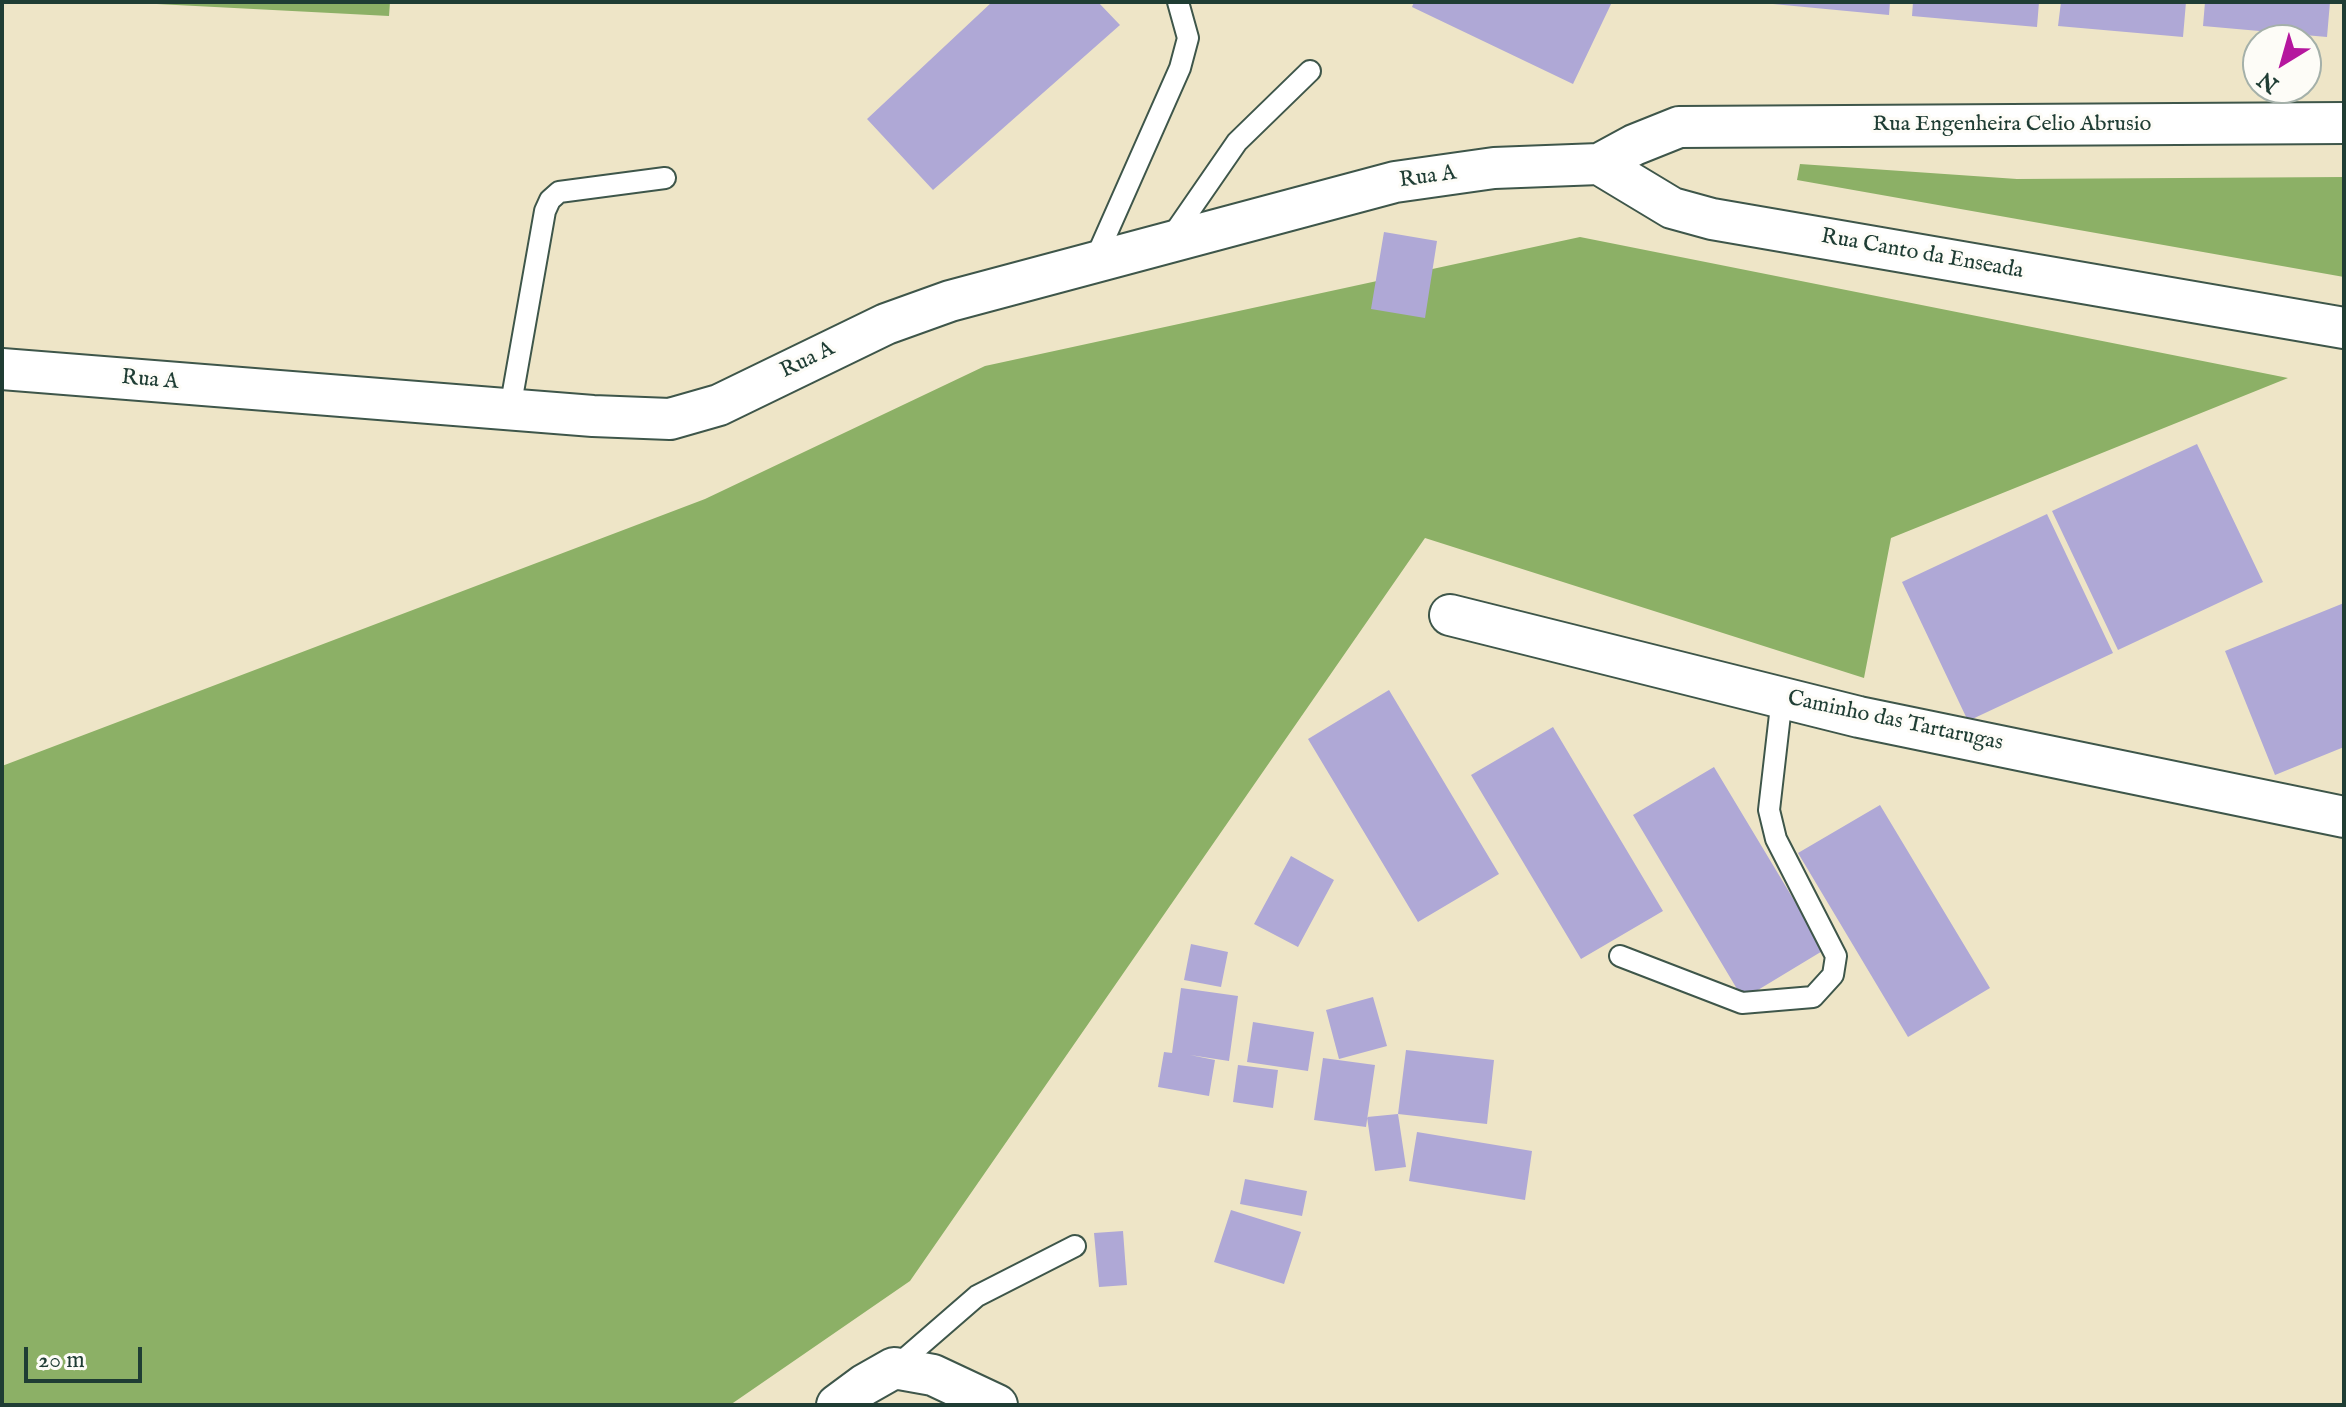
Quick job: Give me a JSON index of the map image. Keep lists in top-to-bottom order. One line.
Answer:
{"streets":{"street":["Rua Engenheira Celio Abrusio","Rua A","Rua Canto da Enseada","Caminho das Tartarugas"]},"crossings":[["Rua Engenheira Celio Abrusio","Rua A"],["Rua Engenheira Celio Abrusio","Rua Canto da Enseada"],["Rua A","Rua Canto da Enseada"]],"scale_bar":"20 m","north":"bottom left"}
